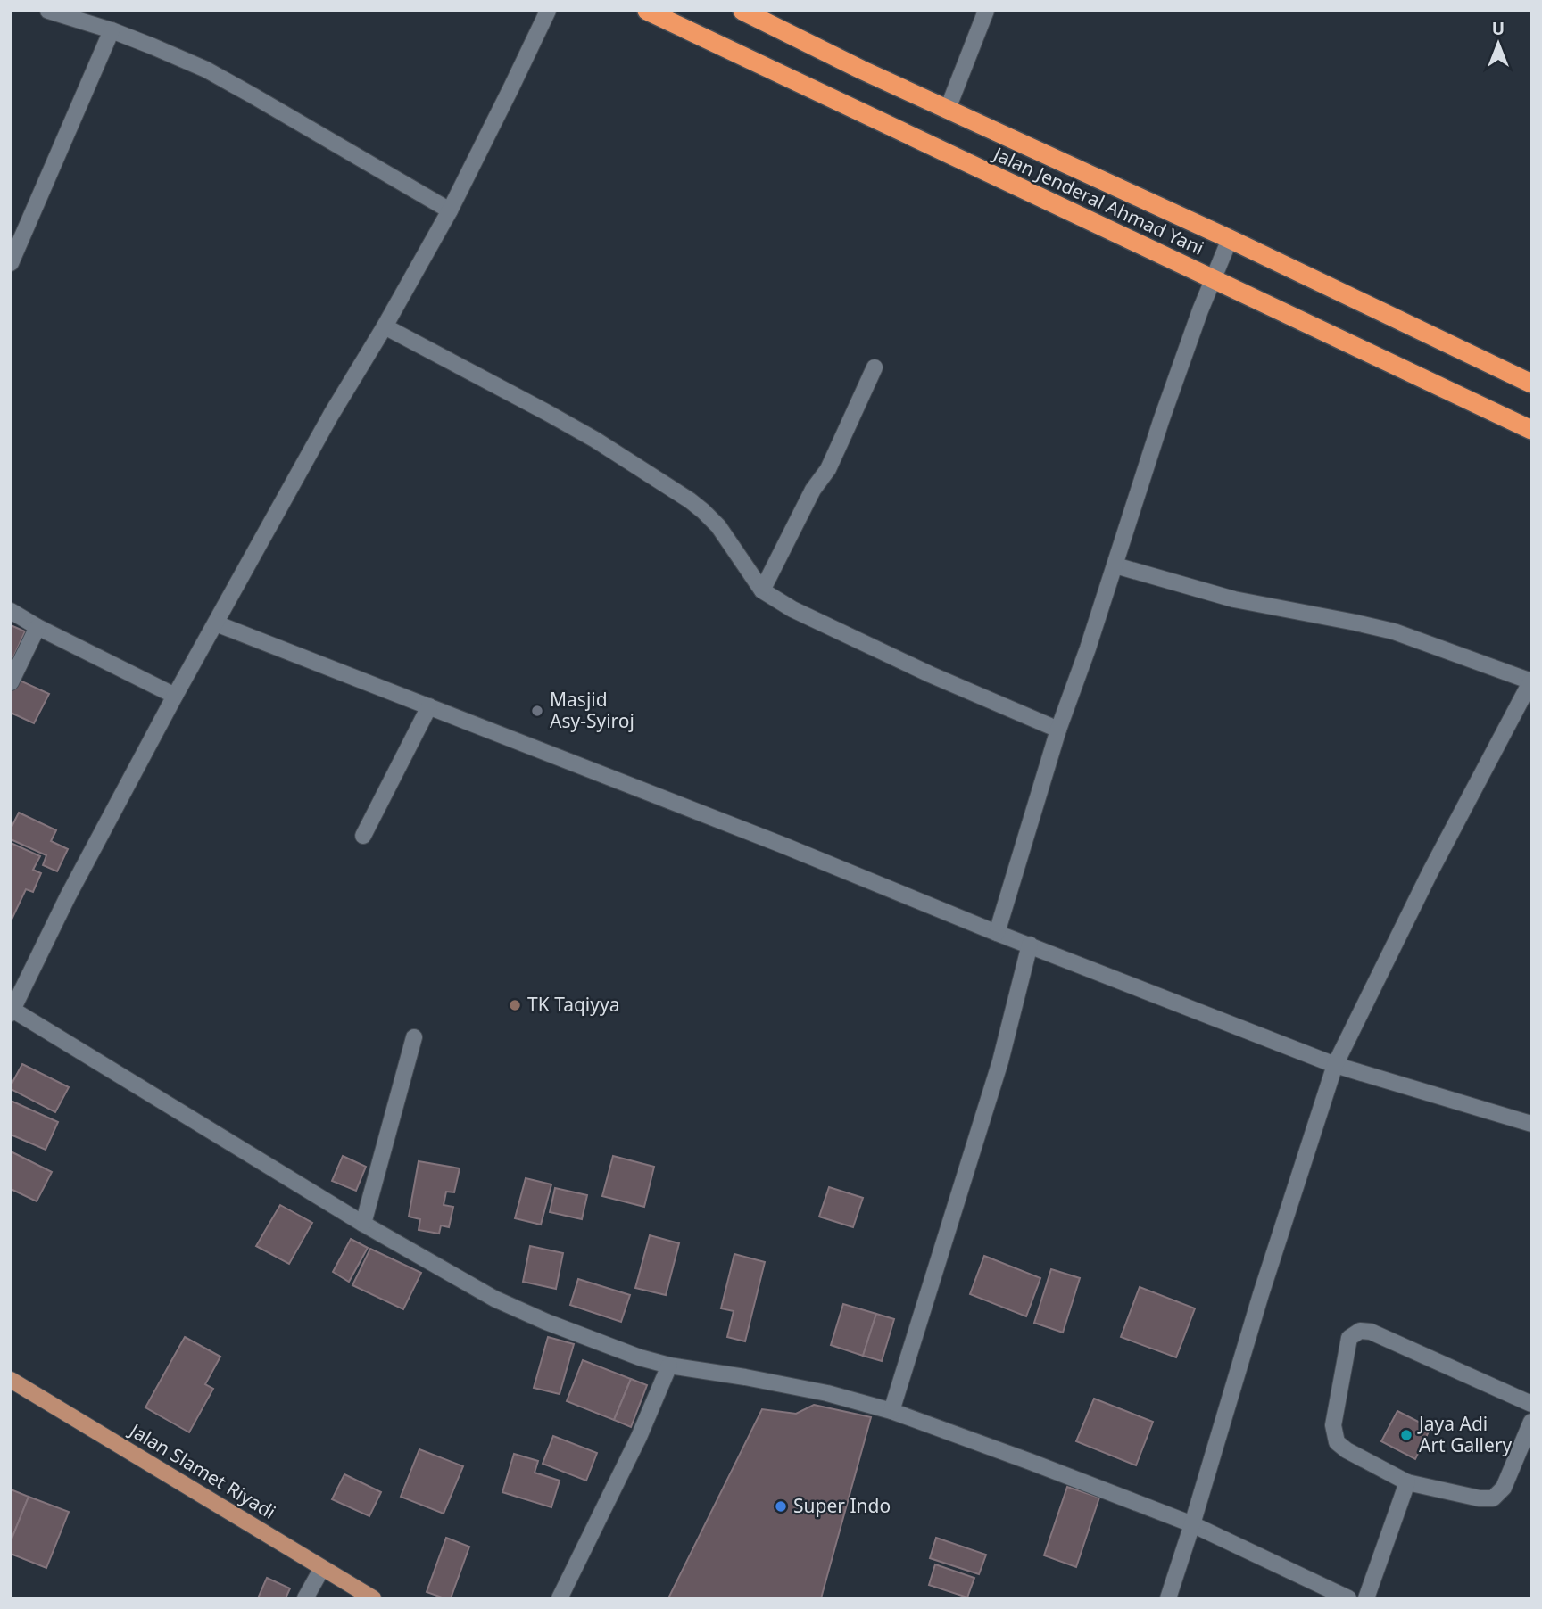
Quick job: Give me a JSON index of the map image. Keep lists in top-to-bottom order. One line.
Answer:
{"streets":{"highway":["Jalan Jenderal Ahmad Yani"],"main road":["Jalan Slamet Riyadi"]},"places":["Masjid Asy-Syiroj","TK Taqiyya","Jaya Adi Art Gallery","Super Indo"],"north":"top"}
